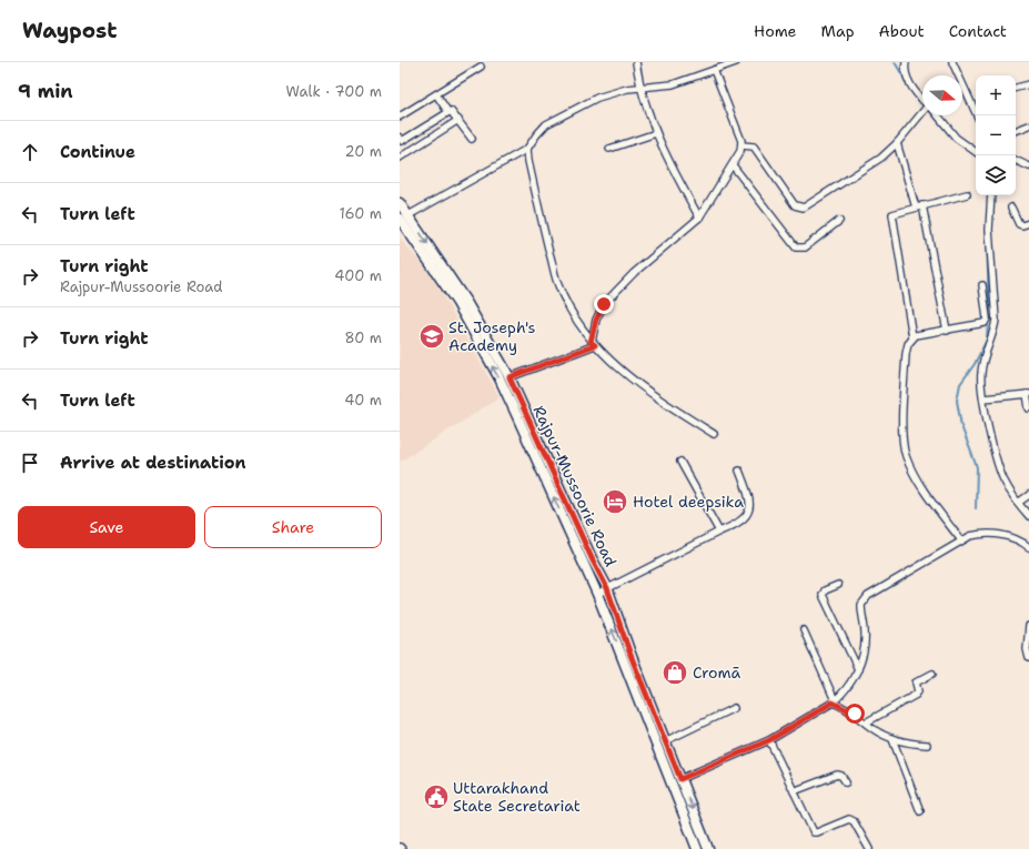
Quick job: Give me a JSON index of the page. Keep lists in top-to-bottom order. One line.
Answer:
{"streets":{"main road":["Rajpur-Mussoorie Road"]},"places":{"school or university":["St. Joseph's Academy"],"hotel":["Hotel deepsika"],"shop":["Cromā"],"public building":["Uttarakhand State Secretariat"]},"north":"right","page":{"header":"Waypost","nav":["Home","Map","About","Contact"],"heading":["9 min","Walk · 700 m"],"map_buttons":["+","−"],"list":[["Continue","20 m"],["Turn left","160 m"],["Turn right","Rajpur-Mussoorie Road","400 m"],["Turn right","80 m"],["Turn left","40 m"],"Arrive at destination"],"buttons":["Save","Share"]}}
